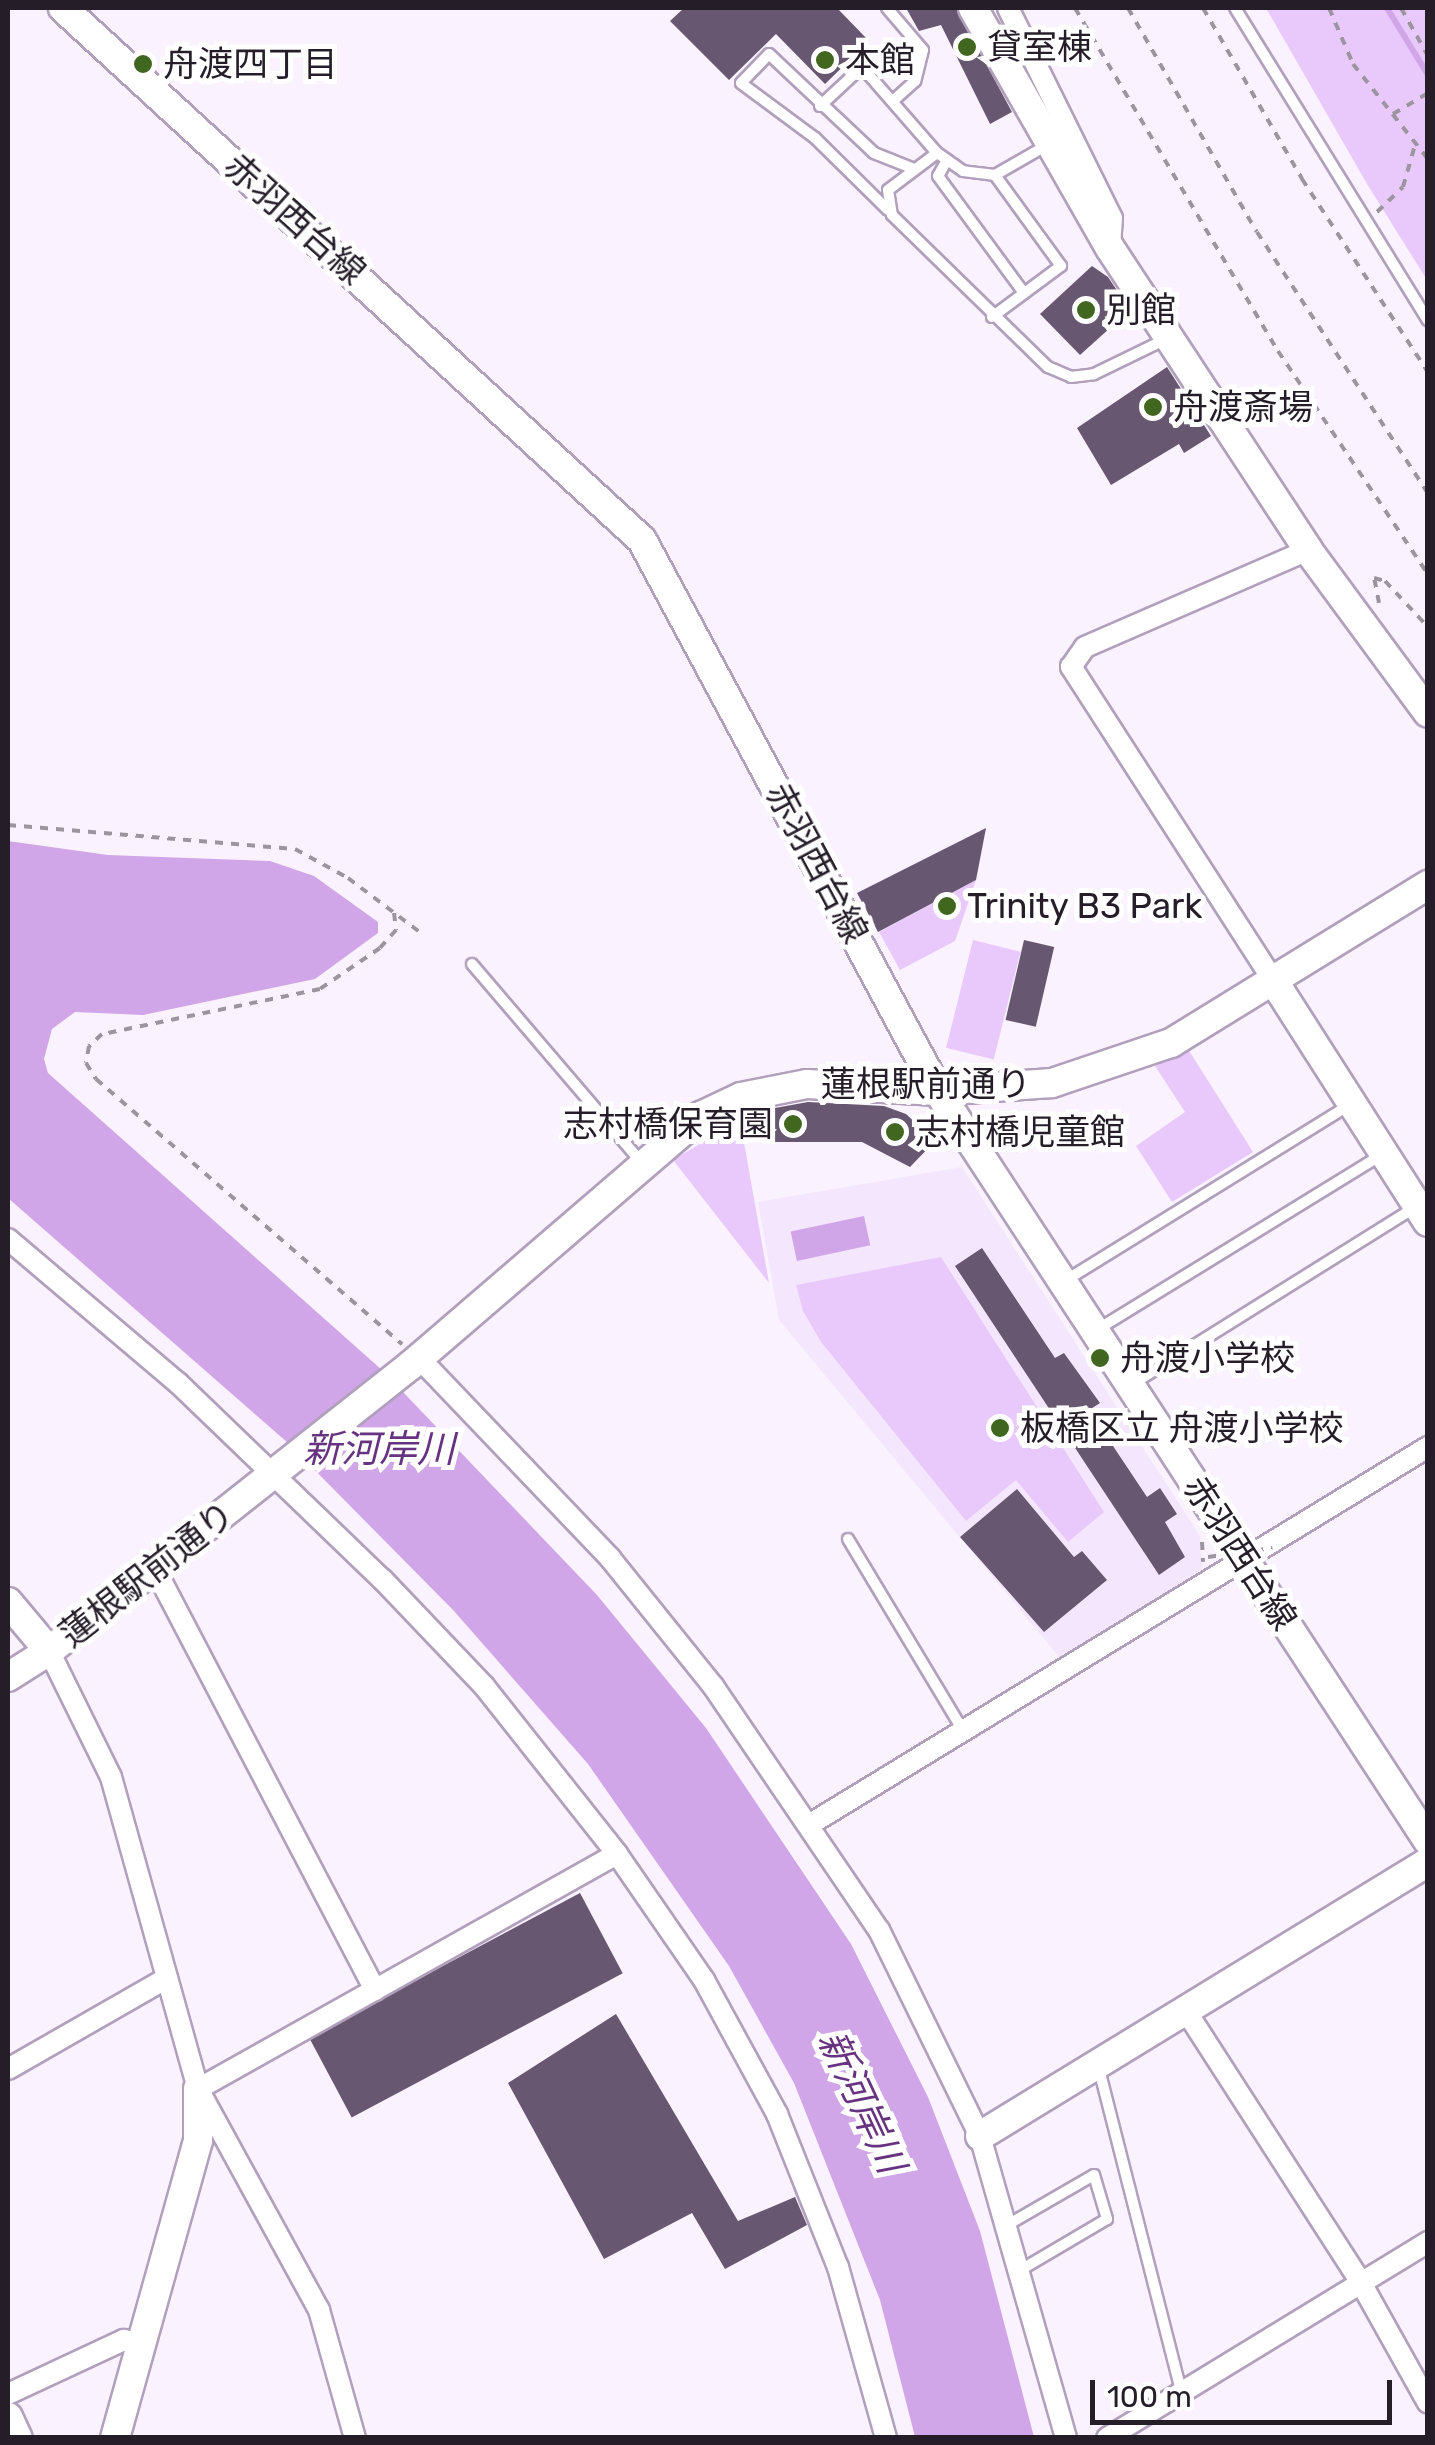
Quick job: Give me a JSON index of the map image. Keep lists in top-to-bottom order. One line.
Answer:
{"streets":{"street":["赤羽西台線","蓮根駅前通り"]},"crossings":[["赤羽西台線","蓮根駅前通り"]],"water":["新河岸川"],"places":["貸室棟","本館","舟渡四丁目","別館","舟渡斎場","Trinity B3 Park","志村橋保育園","志村橋児童館","舟渡小学校","板橋区立 舟渡小学校"],"scale_bar":"100 m"}
